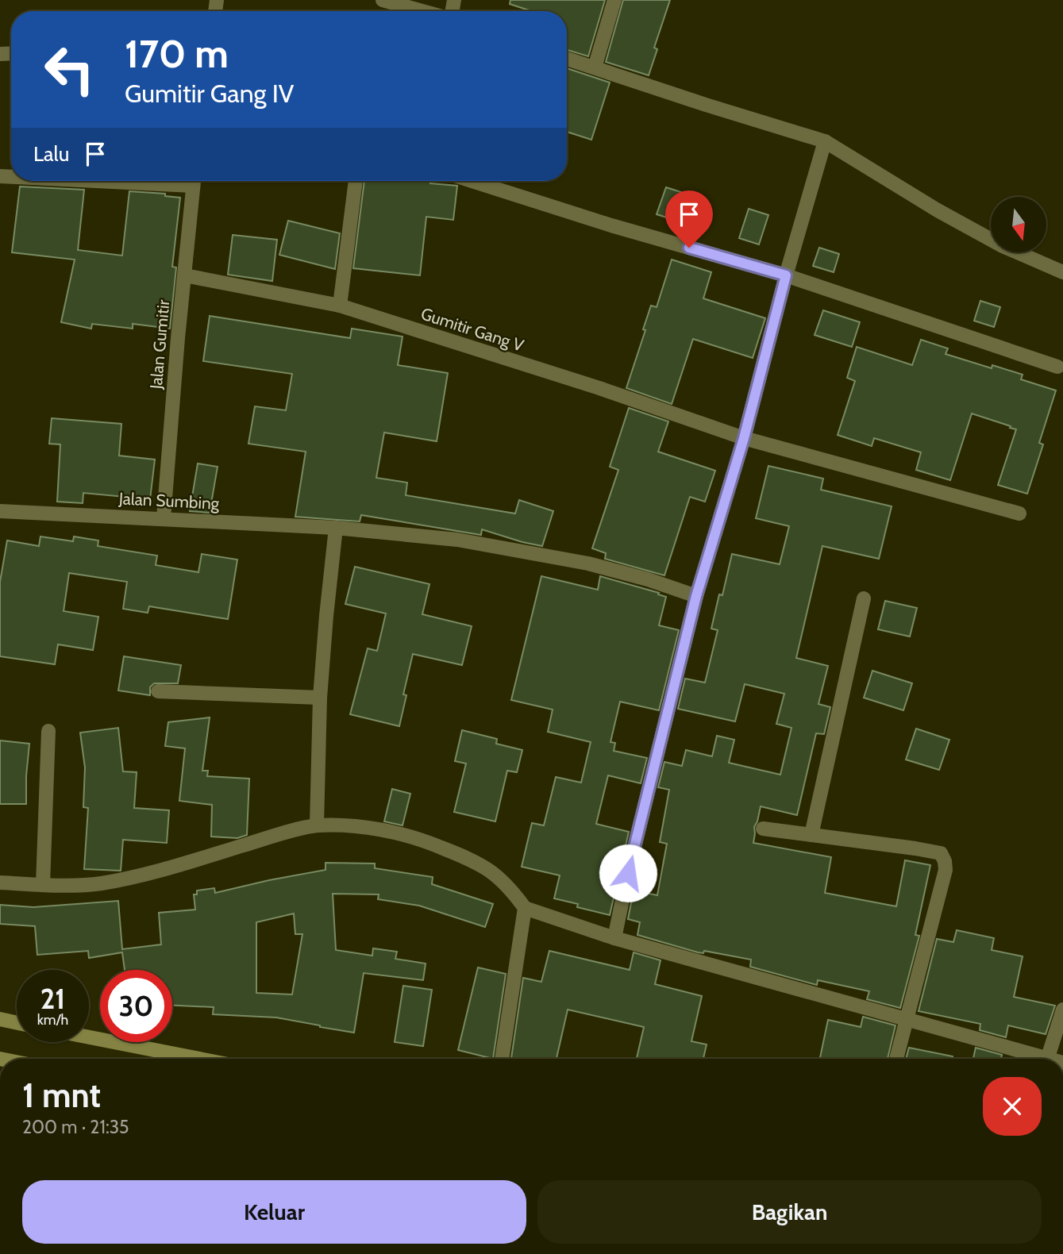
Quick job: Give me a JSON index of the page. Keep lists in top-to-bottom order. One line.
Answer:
{"streets":{"street":["Gumitir Gang V","Jalan Gumitir","Jalan Sumbing"]},"crossings":[["Gumitir Gang V","Jalan Gumitir"],["Jalan Gumitir","Jalan Sumbing"]],"north":"bottom","page":{"turn":["170 m","Gumitir Gang IV"],"then":"Lalu","speed":"21 km/h","limit":"30","heading":["1 mnt","200 m · 21:35"],"buttons":["Keluar","Bagikan"]}}
